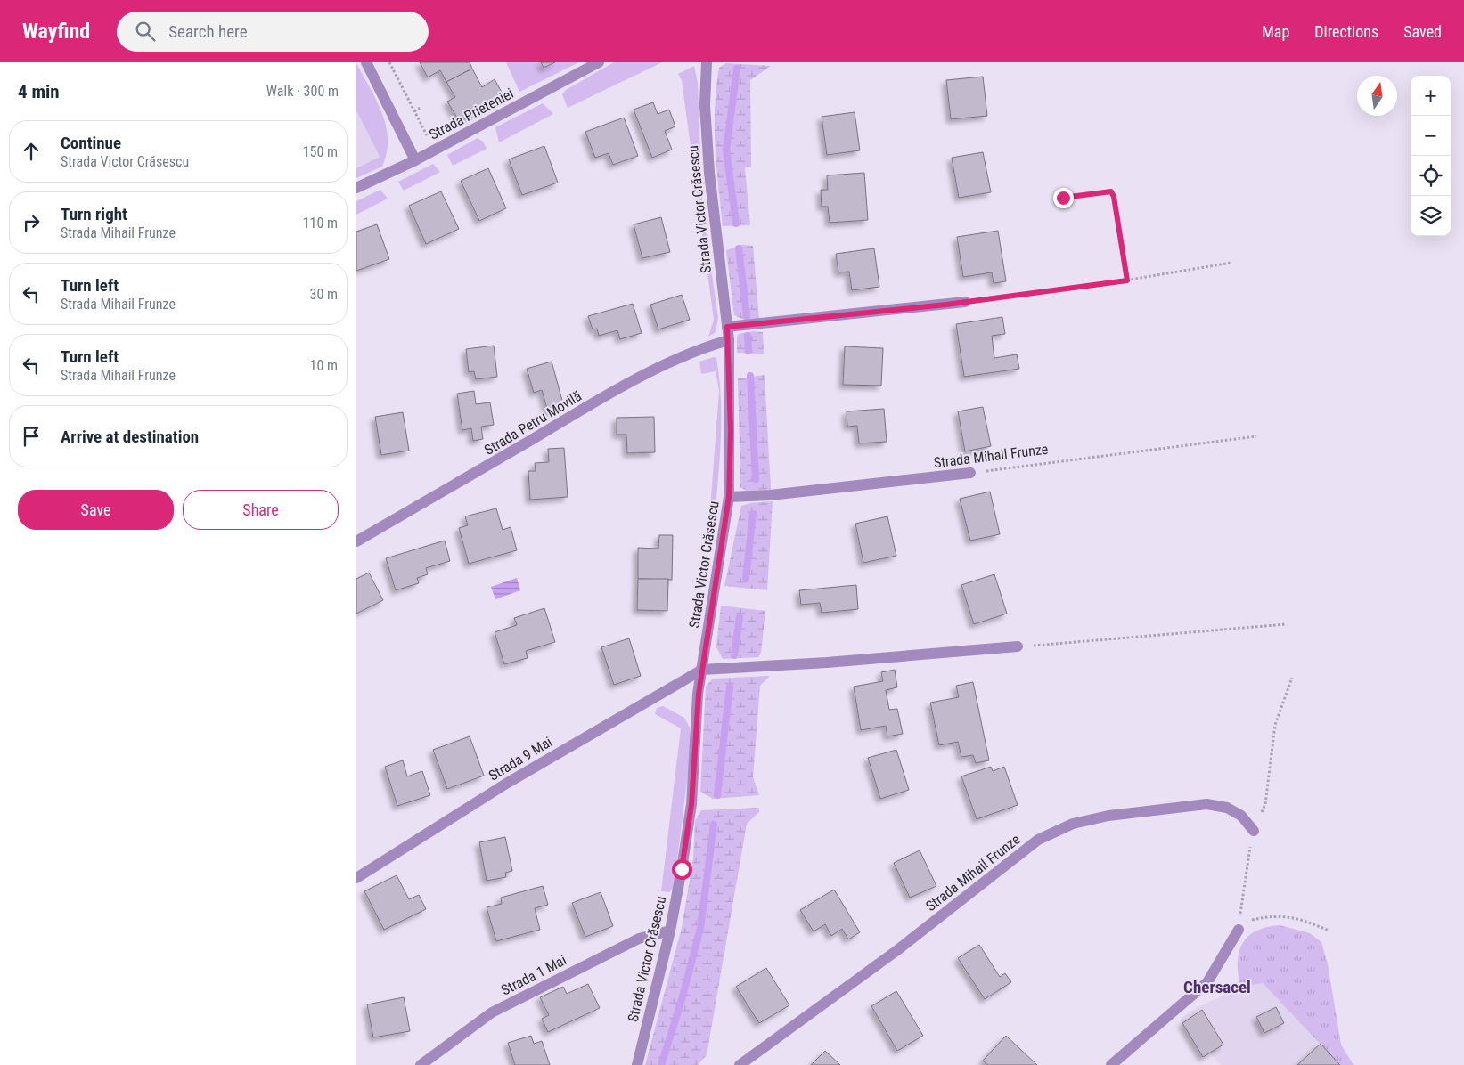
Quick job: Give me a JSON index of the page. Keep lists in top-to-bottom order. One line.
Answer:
{"streets":{"street":["Strada Prieteniei","Strada Victor Crăsescu","Strada Petru Movilă","Strada Mihail Frunze","Strada 9 Mai","Strada 1 Mai"]},"crossings":[["Strada Victor Crăsescu","Strada Petru Movilă"],["Strada Victor Crăsescu","Strada Mihail Frunze"],["Strada Victor Crăsescu","Strada 9 Mai"],["Strada Victor Crăsescu","Strada 1 Mai"]],"districts":["Chersacel"],"north":"top","page":{"header":"Wayfind","search":"Search here","nav":["Map","Directions","Saved"],"heading":["4 min","Walk · 300 m"],"map_buttons":["+","−"],"list":[["Continue","Strada Victor Crăsescu","150 m"],["Turn right","Strada Mihail Frunze","110 m"],["Turn left","Strada Mihail Frunze","30 m"],["Turn left","Strada Mihail Frunze","10 m"],"Arrive at destination"],"buttons":["Save","Share"]}}
